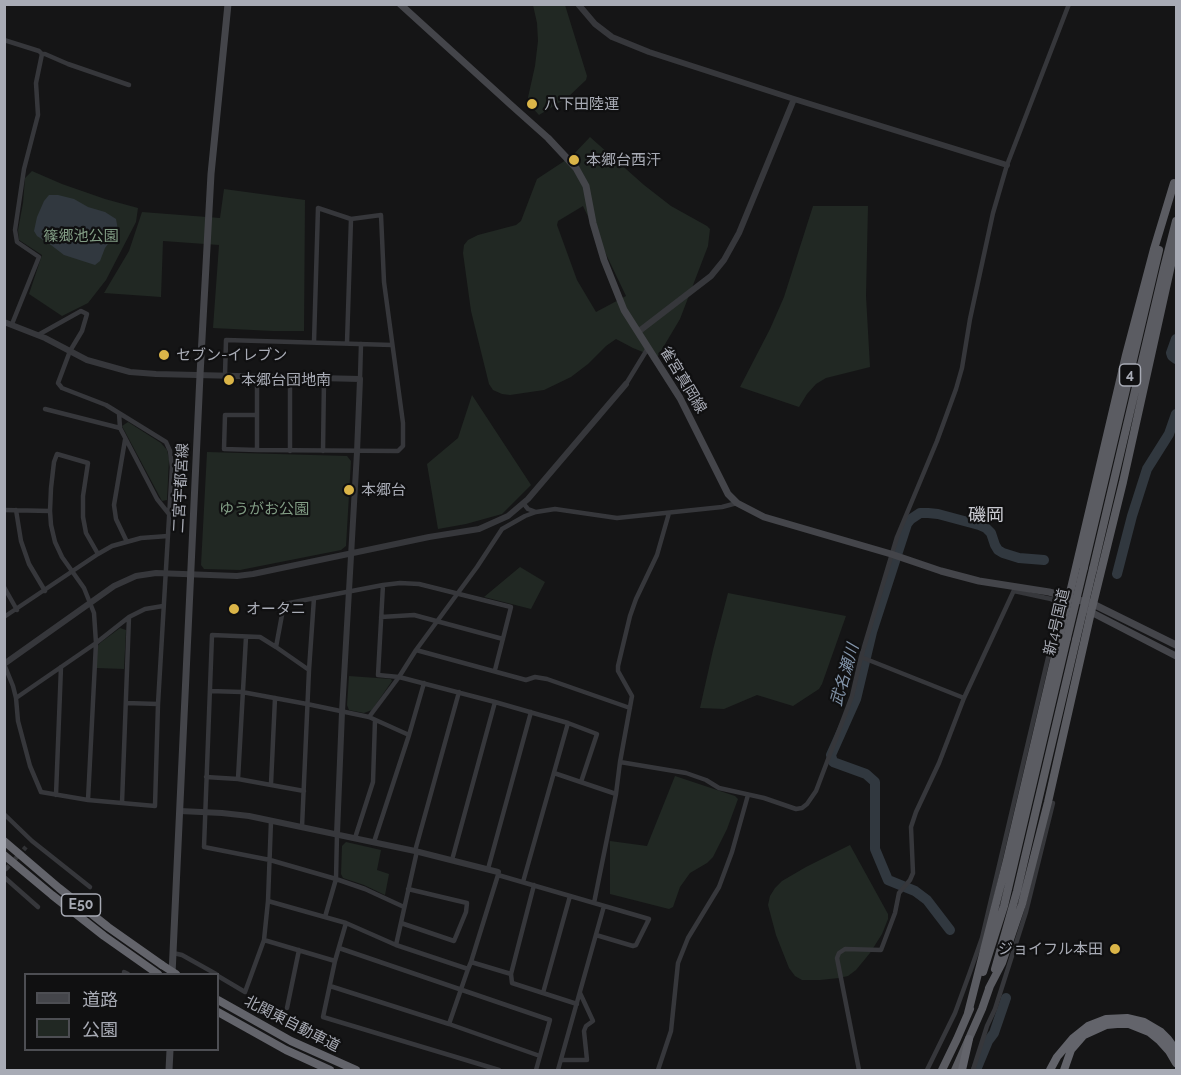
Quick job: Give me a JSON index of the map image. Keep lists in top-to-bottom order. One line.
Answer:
{"streets":{"highway":["4","新4号国道","E50","北関東自動車道"],"main road":["雀宮真岡線","二宮宇都宮線"]},"districts":["磯岡"],"water":["武名瀬川"],"parks":["篠郷池公園","ゆうがお公園"],"places":["八下田陸運","本郷台西汗","セブン-イレブン","本郷台団地南","本郷台","オータニ","ジョイフル本田"],"legend":["道路","公園"]}
